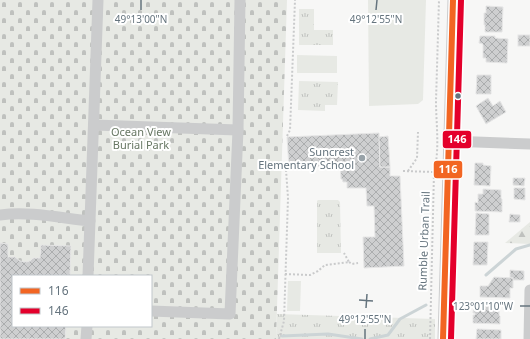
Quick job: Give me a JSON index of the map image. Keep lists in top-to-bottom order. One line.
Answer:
{"streets":{"path":["Rumble Urban Trail"]},"parks":["Ocean View Burial Park"],"places":["Suncrest Elementary School"],"lines":["transit line 116","transit line 146"],"legend":["116","146"],"coordinates":["49°13'00\"N","49°12'55\"N","123°01'10\"W"]}
